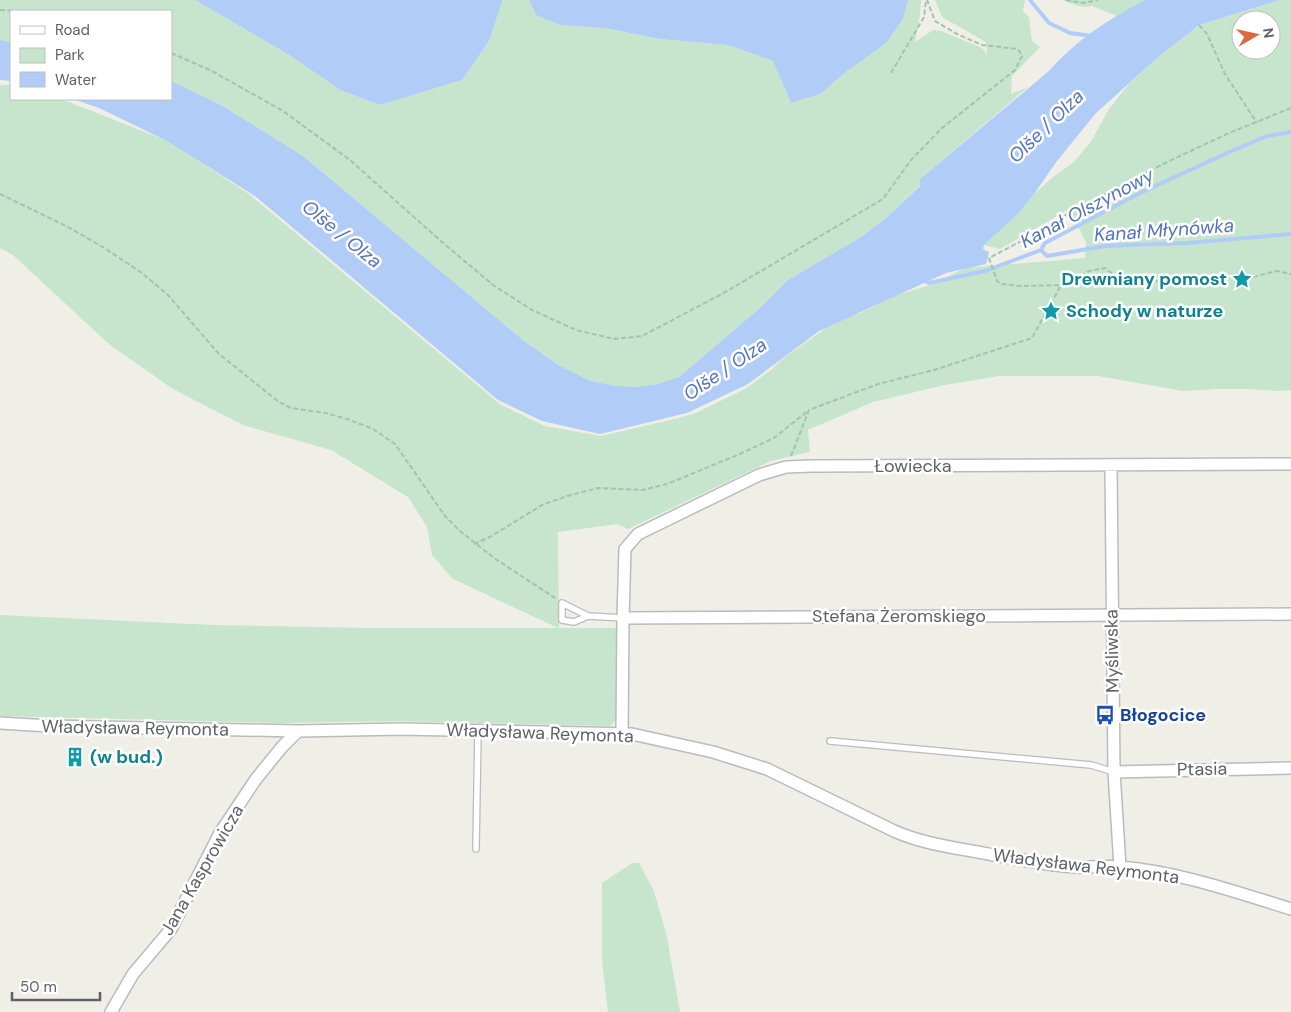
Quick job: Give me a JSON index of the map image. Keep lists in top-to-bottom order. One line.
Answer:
{"streets":{"street":["Łowiecka","Stefana Żeromskiego","Myśliwska","Władysława Reymonta","Ptasia","Jana Kasprowicza"]},"crossings":[["Łowiecka","Stefana Żeromskiego"],["Łowiecka","Myśliwska"],["Stefana Żeromskiego","Myśliwska"],["Myśliwska","Władysława Reymonta"],["Myśliwska","Ptasia"],["Władysława Reymonta","Jana Kasprowicza"]],"water":["Olše / Olza","Kanał Olszynowy","Kanał Młynówka"],"places":{"place":["Drewniany pomost","Schody w naturze"],"bus stop":["Błogocice"],"building":["(w bud.)"]},"legend":["Road","Park","Water"],"scale_bar":"50 m","north":"right"}
